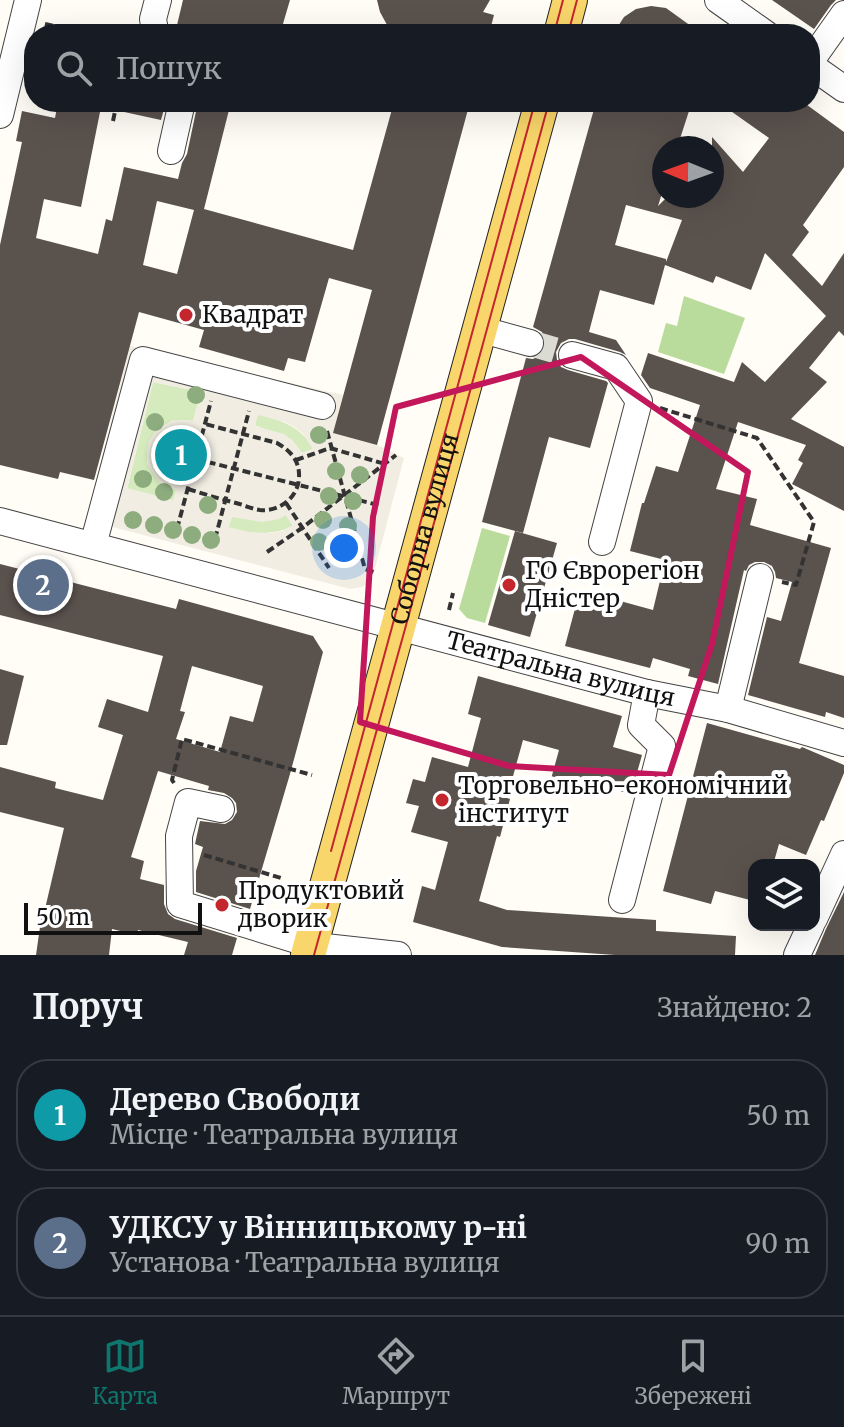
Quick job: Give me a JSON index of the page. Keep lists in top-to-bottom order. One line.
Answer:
{"streets":{"main road":["Соборна вулиця"],"street":["Театральна вулиця"]},"crossings":[["Соборна вулиця","Театральна вулиця"]],"places":["Квадрат","ГО Єврорегіон Дністер","Торговельно-економічний інститут","Продуктовий дворик"],"scale_bar":"50 m","north":"left","page":{"search":"Пошук","pins":["1","2"],"scale":"50 m","heading":["Поруч","Знайдено: 2"],"list":[{"mark":"1","name":"Дерево Свободи","note":"Місце · Театральна вулиця","value":"50 m"},{"mark":"2","name":"УДКСУ у Вінницькому р-ні","note":"Установа · Театральна вулиця","value":"90 m"}],"nav":["Карта","Маршрут","Збережені"]}}
